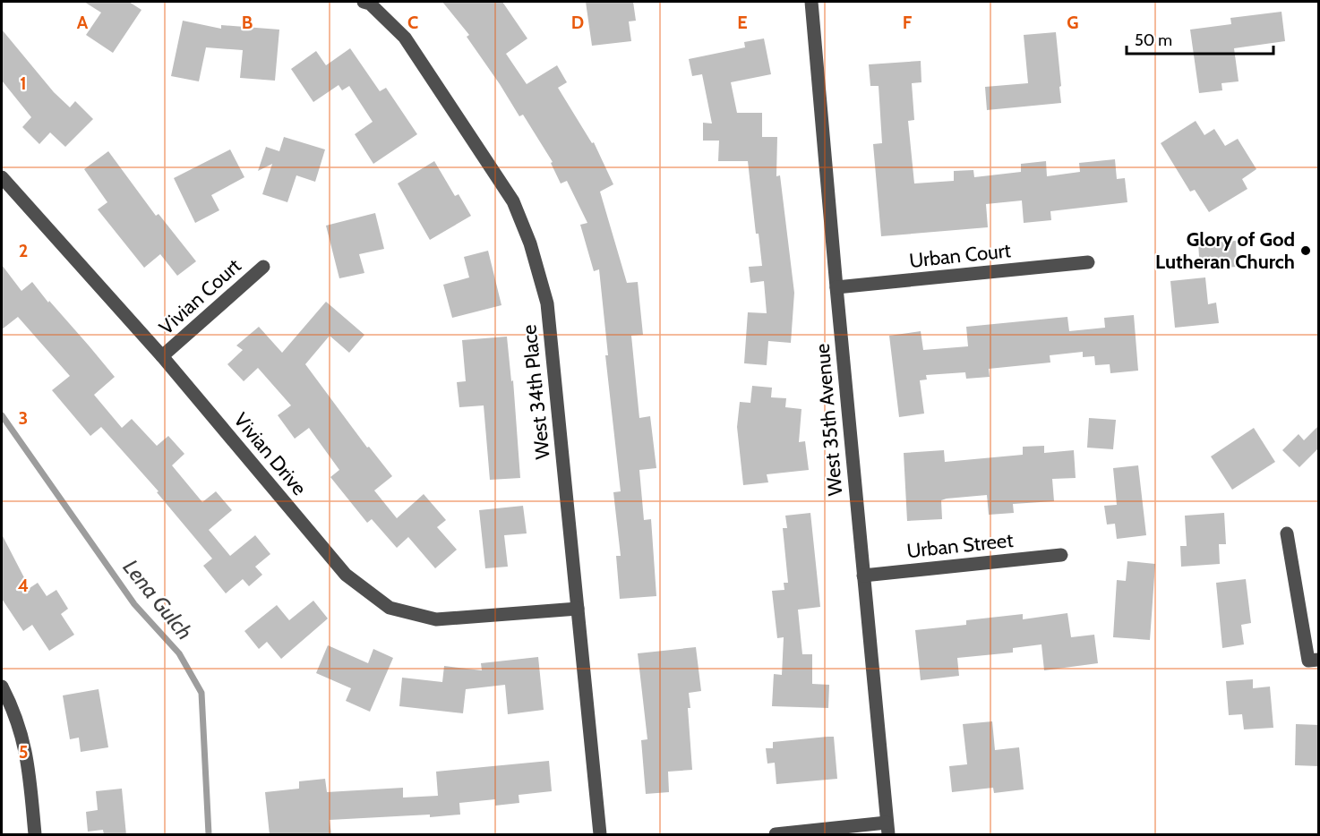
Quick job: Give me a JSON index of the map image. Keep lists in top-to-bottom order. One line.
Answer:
{"streets":{"street":["Urban Court","Vivian Court","West 34th Place","West 35th Avenue","Vivian Drive","Urban Street"]},"crossings":[["Urban Court","West 35th Avenue"],["Vivian Court","Vivian Drive"],["West 34th Place","Vivian Drive"],["West 35th Avenue","Urban Street"]],"water":["Lena Gulch"],"places":["Glory of God Lutheran Church"],"scale_bar":"50 m","grid":{"columns":["A","B","C","D","E","F","G"],"rows":["1","2","3","4","5"]}}
